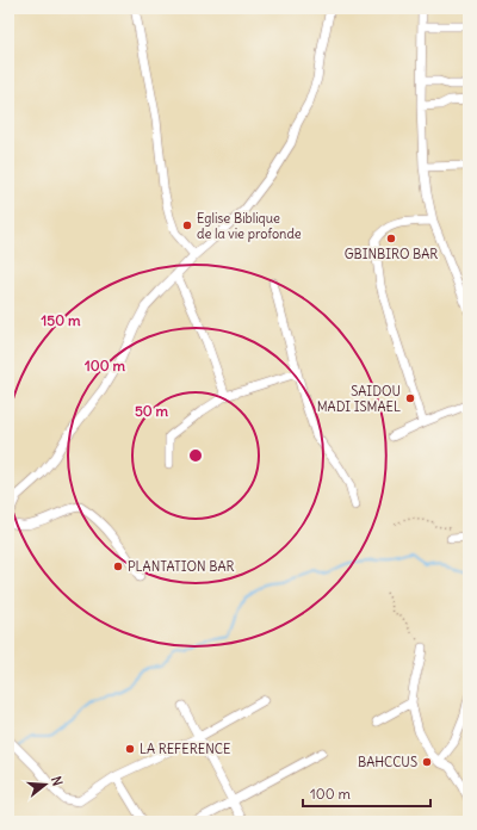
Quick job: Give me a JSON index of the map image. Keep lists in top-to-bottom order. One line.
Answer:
{"places":["Eglise Biblique de la vie profonde","GBINBIRO BAR","SAIDOU MADI ISMAEL","PLANTATION BAR","LA REFERENCE","BAHCCUS"],"scale_bar":"100 m","north":"right","rings":["150 m","100 m","50 m"]}
